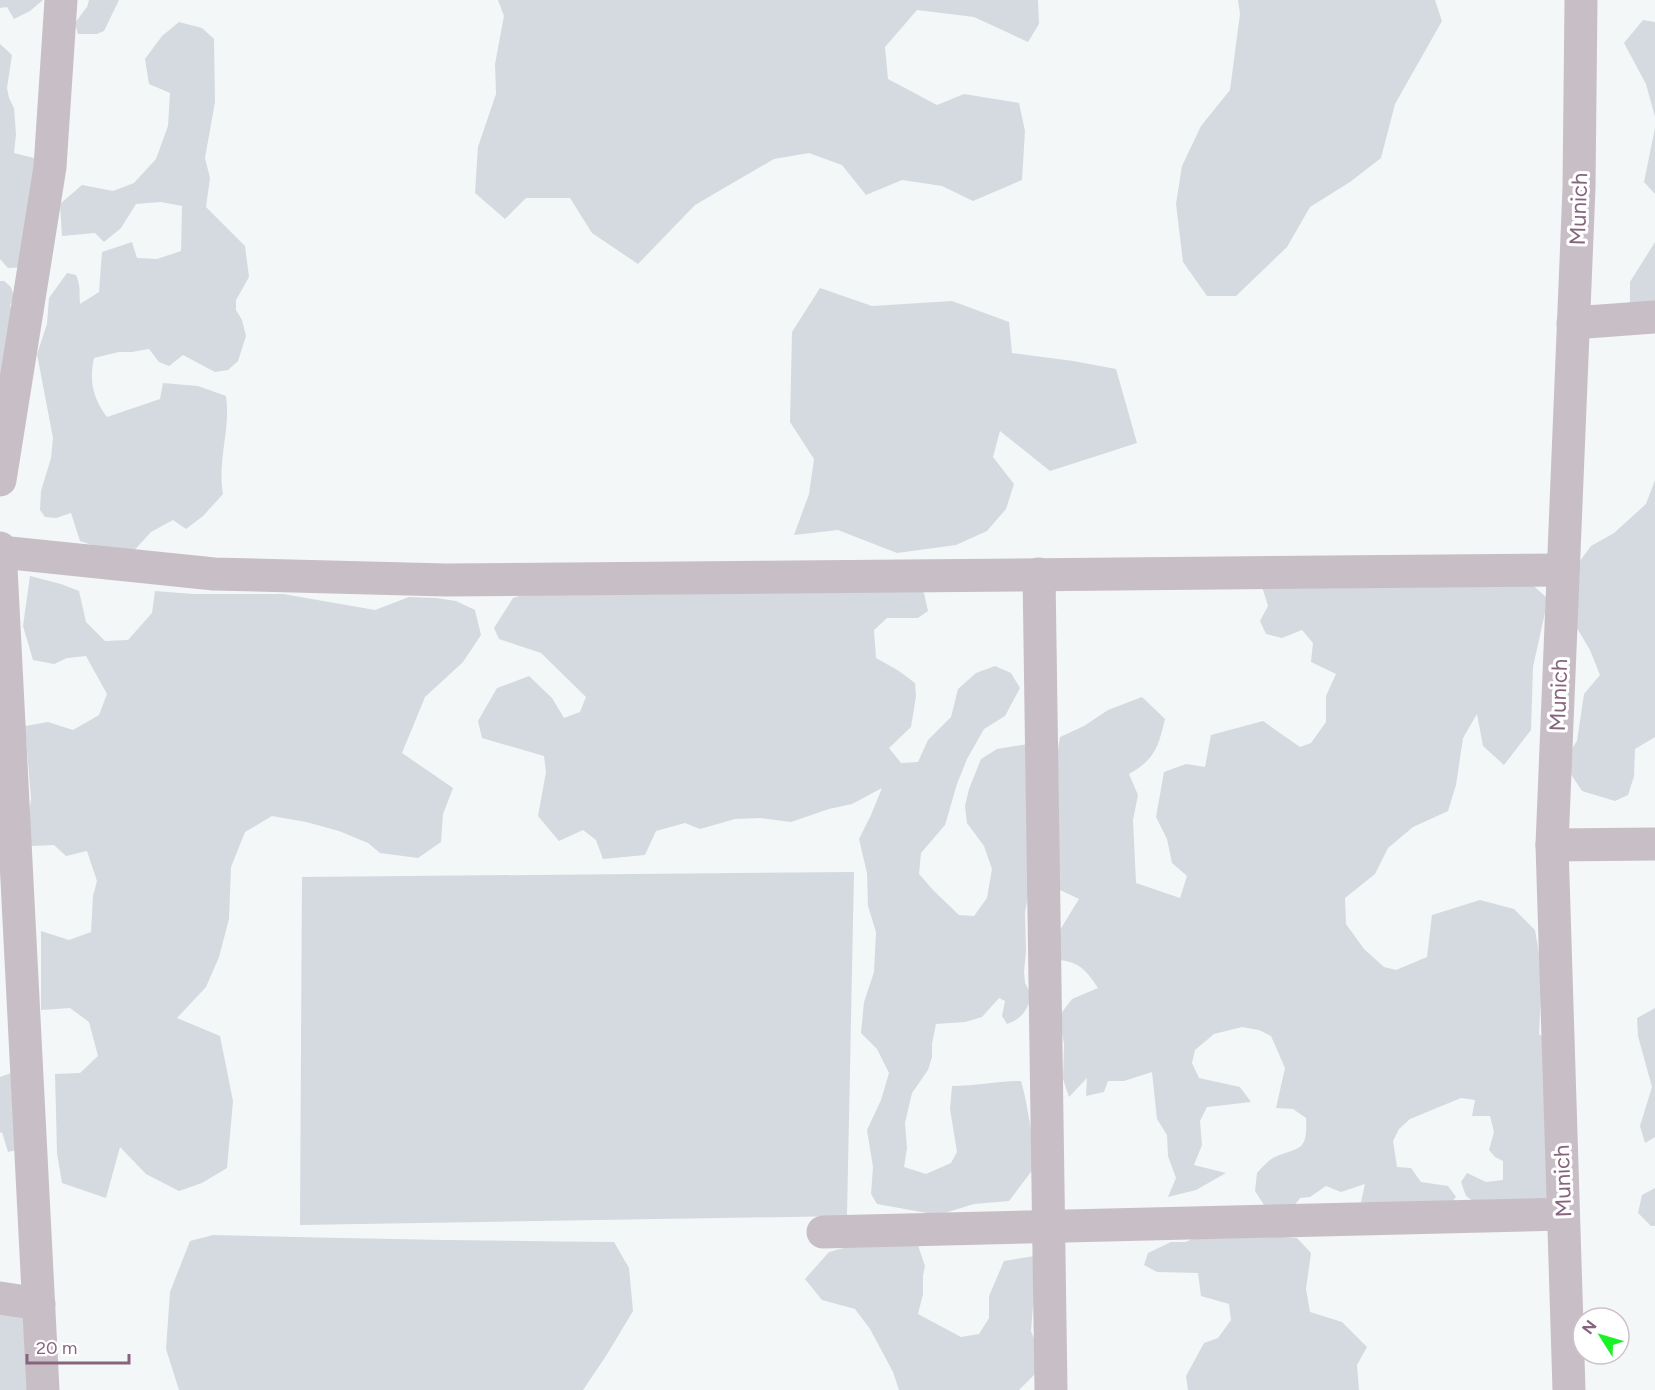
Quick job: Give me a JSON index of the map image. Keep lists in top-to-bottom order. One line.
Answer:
{"streets":{"street":["Munich"]},"scale_bar":"20 m","north":"top left"}
